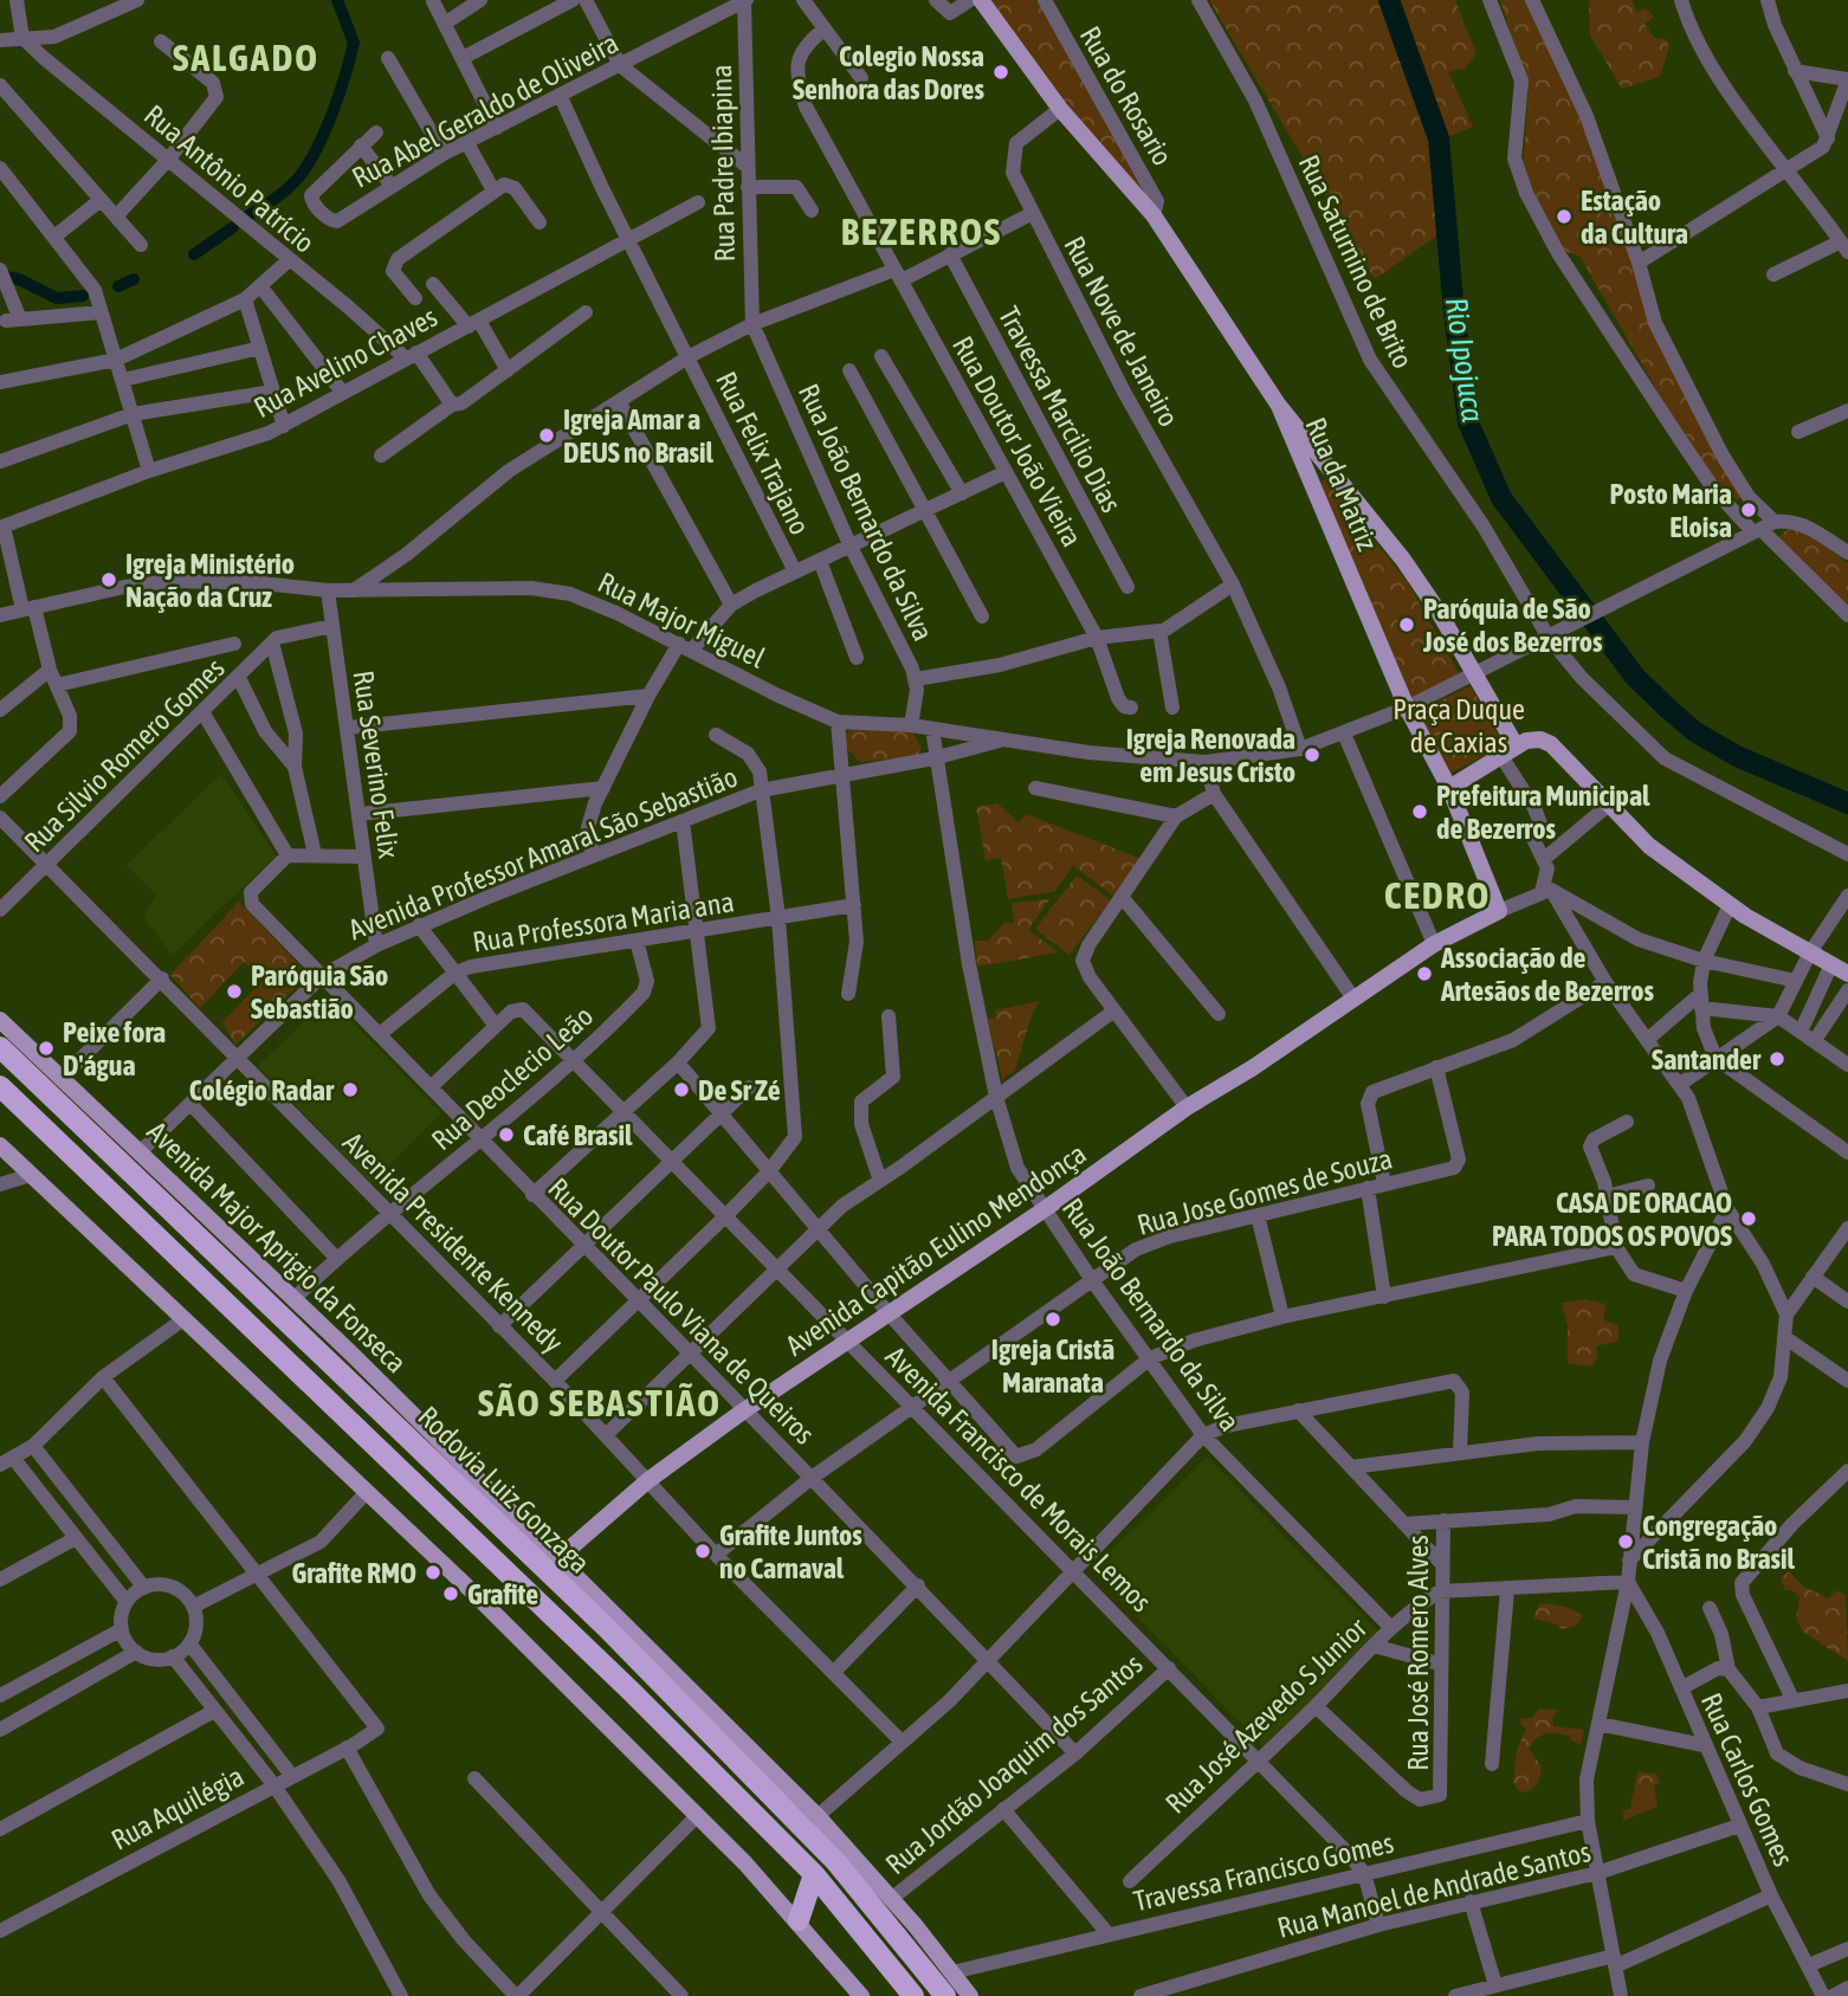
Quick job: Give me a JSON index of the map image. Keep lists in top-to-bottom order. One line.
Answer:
{"streets":{"highway":["Rodovia Luiz Gonzaga"],"main road":["Rua da Matriz","Avenida Major Aprigio da Fonseca","Avenida Capitão Eulino Mendonça"],"street":["Rua do Rosario","Rua Abel Geraldo de Oliveira","Rua Padre Ibiapina","Rua Antônio Patrício","Rua Saturnino de Brito","Rua Nove de Janeiro","Rua Avelino Chaves","Travessa Marcilio Dias","Rua Doutor João Vieira","Rua Felix Trajano","Rua João Bernardo da Silva","Rua Major Miguel","Rua Silvio Romero Gomes","Rua Severino Felix","Avenida Professor Amaral São Sebastião","Rua Professora Maria ana","Rua Deoclecio Leão","Rua Jose Gomes de Souza","Avenida Presidente Kennedy","Rua Doutor Paulo Viana de Queiros","Avenida Francisco de Morais Lemos","Rua José Romero Alves","Rua José Azevedo S Junior","Rua Jordão Joaquim dos Santos","Rua Carlos Gomes","Rua Aquilégia","Travessa Francisco Gomes","Rua Manoel de Andrade Santos"]},"crossings":[["Rua Abel Geraldo de Oliveira","Rua Padre Ibiapina"],["Rua Abel Geraldo de Oliveira","Rua Felix Trajano"],["Rua Padre Ibiapina","Rua João Bernardo da Silva"],["Rua Antônio Patrício","Rua Avelino Chaves"],["Rua Nove de Janeiro","Rua Major Miguel"],["Rua Avelino Chaves","Rua Felix Trajano"],["Rua da Matriz","Rua Major Miguel"],["Rua da Matriz","Avenida Capitão Eulino Mendonça"],["Rua João Bernardo da Silva","Rua Major Miguel"],["Rua João Bernardo da Silva","Avenida Professor Amaral São Sebastião"],["Rua João Bernardo da Silva","Rua Jose Gomes de Souza"],["Rua João Bernardo da Silva","Avenida Capitão Eulino Mendonça"],["Rua João Bernardo da Silva","Rua José Azevedo S Junior"],["Rua Major Miguel","Rua Severino Felix"],["Rua Major Miguel","Avenida Professor Amaral São Sebastião"],["Rua Silvio Romero Gomes","Avenida Presidente Kennedy"],["Rua Severino Felix","Avenida Professor Amaral São Sebastião"],["Avenida Professor Amaral São Sebastião","Avenida Presidente Kennedy"],["Avenida Professor Amaral São Sebastião","Avenida Major Aprigio da Fonseca"],["Avenida Professor Amaral São Sebastião","Rua Doutor Paulo Viana de Queiros"],["Rua Professora Maria ana","Rua Deoclecio Leão"],["Rua Professora Maria ana","Rua Doutor Paulo Viana de Queiros"],["Rua Deoclecio Leão","Avenida Presidente Kennedy"],["Rua Deoclecio Leão","Avenida Major Aprigio da Fonseca"],["Rua Deoclecio Leão","Rua Doutor Paulo Viana de Queiros"],["Rua Deoclecio Leão","Avenida Francisco de Morais Lemos"],["Rua Jose Gomes de Souza","Avenida Presidente Kennedy"],["Rua Jose Gomes de Souza","Rua Doutor Paulo Viana de Queiros"],["Rua Jose Gomes de Souza","Avenida Francisco de Morais Lemos"],["Avenida Presidente Kennedy","Avenida Capitão Eulino Mendonça"],["Avenida Major Aprigio da Fonseca","Avenida Capitão Eulino Mendonça"],["Avenida Major Aprigio da Fonseca","Rua Jordão Joaquim dos Santos"],["Avenida Major Aprigio da Fonseca","Travessa Francisco Gomes"],["Avenida Capitão Eulino Mendonça","Rua Doutor Paulo Viana de Queiros"],["Avenida Capitão Eulino Mendonça","Avenida Francisco de Morais Lemos"],["Rua Doutor Paulo Viana de Queiros","Rua Jordão Joaquim dos Santos"],["Avenida Francisco de Morais Lemos","Rua José Azevedo S Junior"],["Avenida Francisco de Morais Lemos","Rua Jordão Joaquim dos Santos"],["Avenida Francisco de Morais Lemos","Travessa Francisco Gomes"],["Avenida Francisco de Morais Lemos","Rua Manoel de Andrade Santos"],["Rua José Romero Alves","Rua José Azevedo S Junior"],["Rua Carlos Gomes","Rua Manoel de Andrade Santos"]],"districts":["SALGADO","BEZERROS","CEDRO","SÃO SEBASTIÃO"],"water":["Rio Ipojuca"],"parks":["Praça Duque de Caxias"],"places":["Colegio Nossa Senhora das Dores","Estação da Cultura","Igreja Amar a DEUS no Brasil","Posto Maria Eloisa","Igreja Ministério Nação da Cruz","Paróquia de São José dos Bezerros","Igreja Renovada em Jesus Cristo","Prefeitura Municipal de Bezerros","Associação de Artesãos de Bezerros","Paróquia São Sebastião","Peixe fora D'água","Santander","Colégio Radar","De Sr Zé","Café Brasil","CASA DE ORACAO PARA TODOS OS POVOS","Igreja Cristã Maranata","Congregação Cristã no Brasil","Grafite Juntos no Carnaval","Grafite RMO","Grafite"]}
